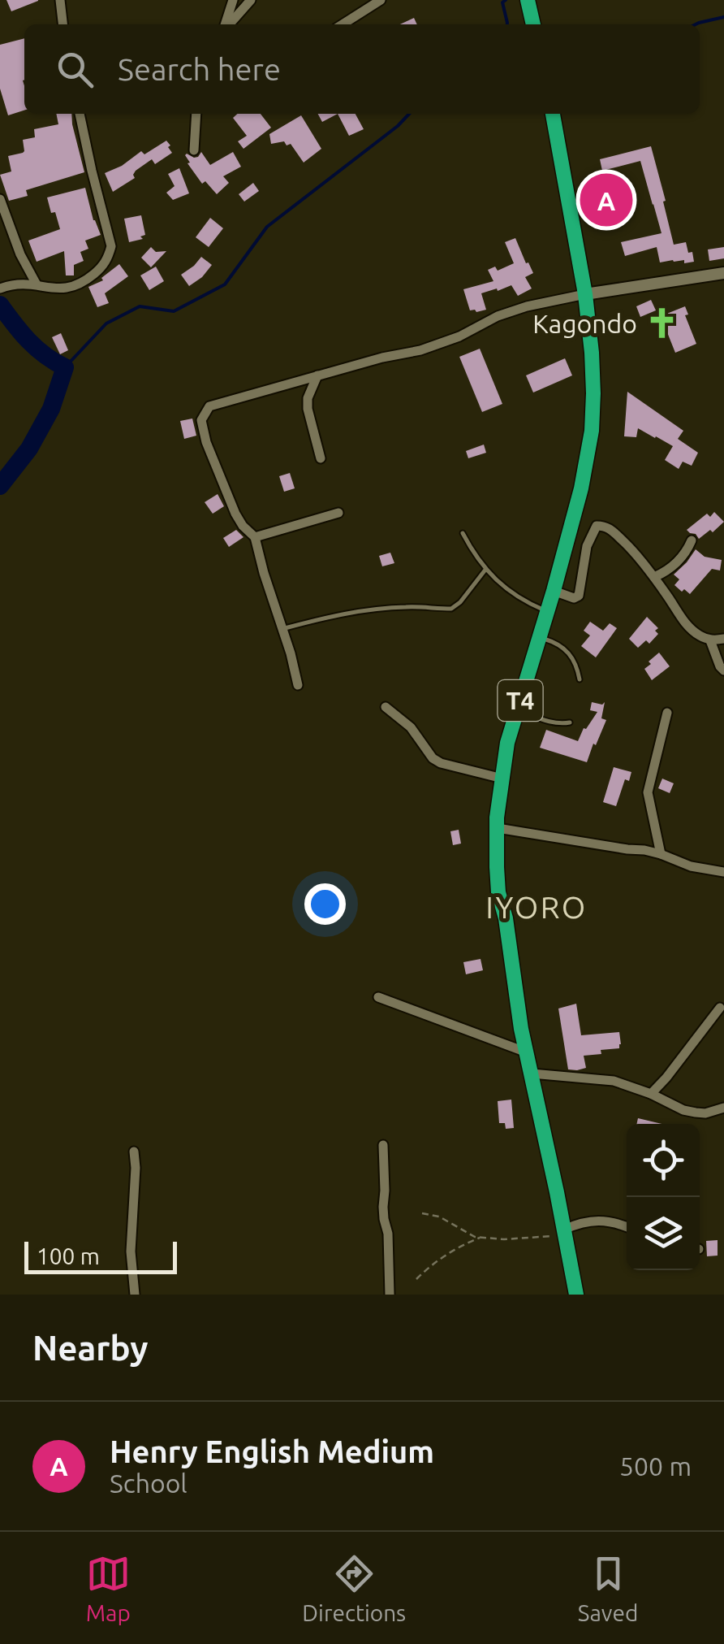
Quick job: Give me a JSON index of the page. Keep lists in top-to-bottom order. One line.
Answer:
{"streets":{"highway":["T4"]},"districts":["IYORO"],"places":{"church":["Kagondo"]},"scale_bar":"100 m","page":{"search":"Search here","pins":"A","scale":"100 m","heading":"Nearby","list":[{"mark":"A","name":"Henry English Medium","note":"School","value":"500 m"}],"nav":["Map","Directions","Saved"]}}
